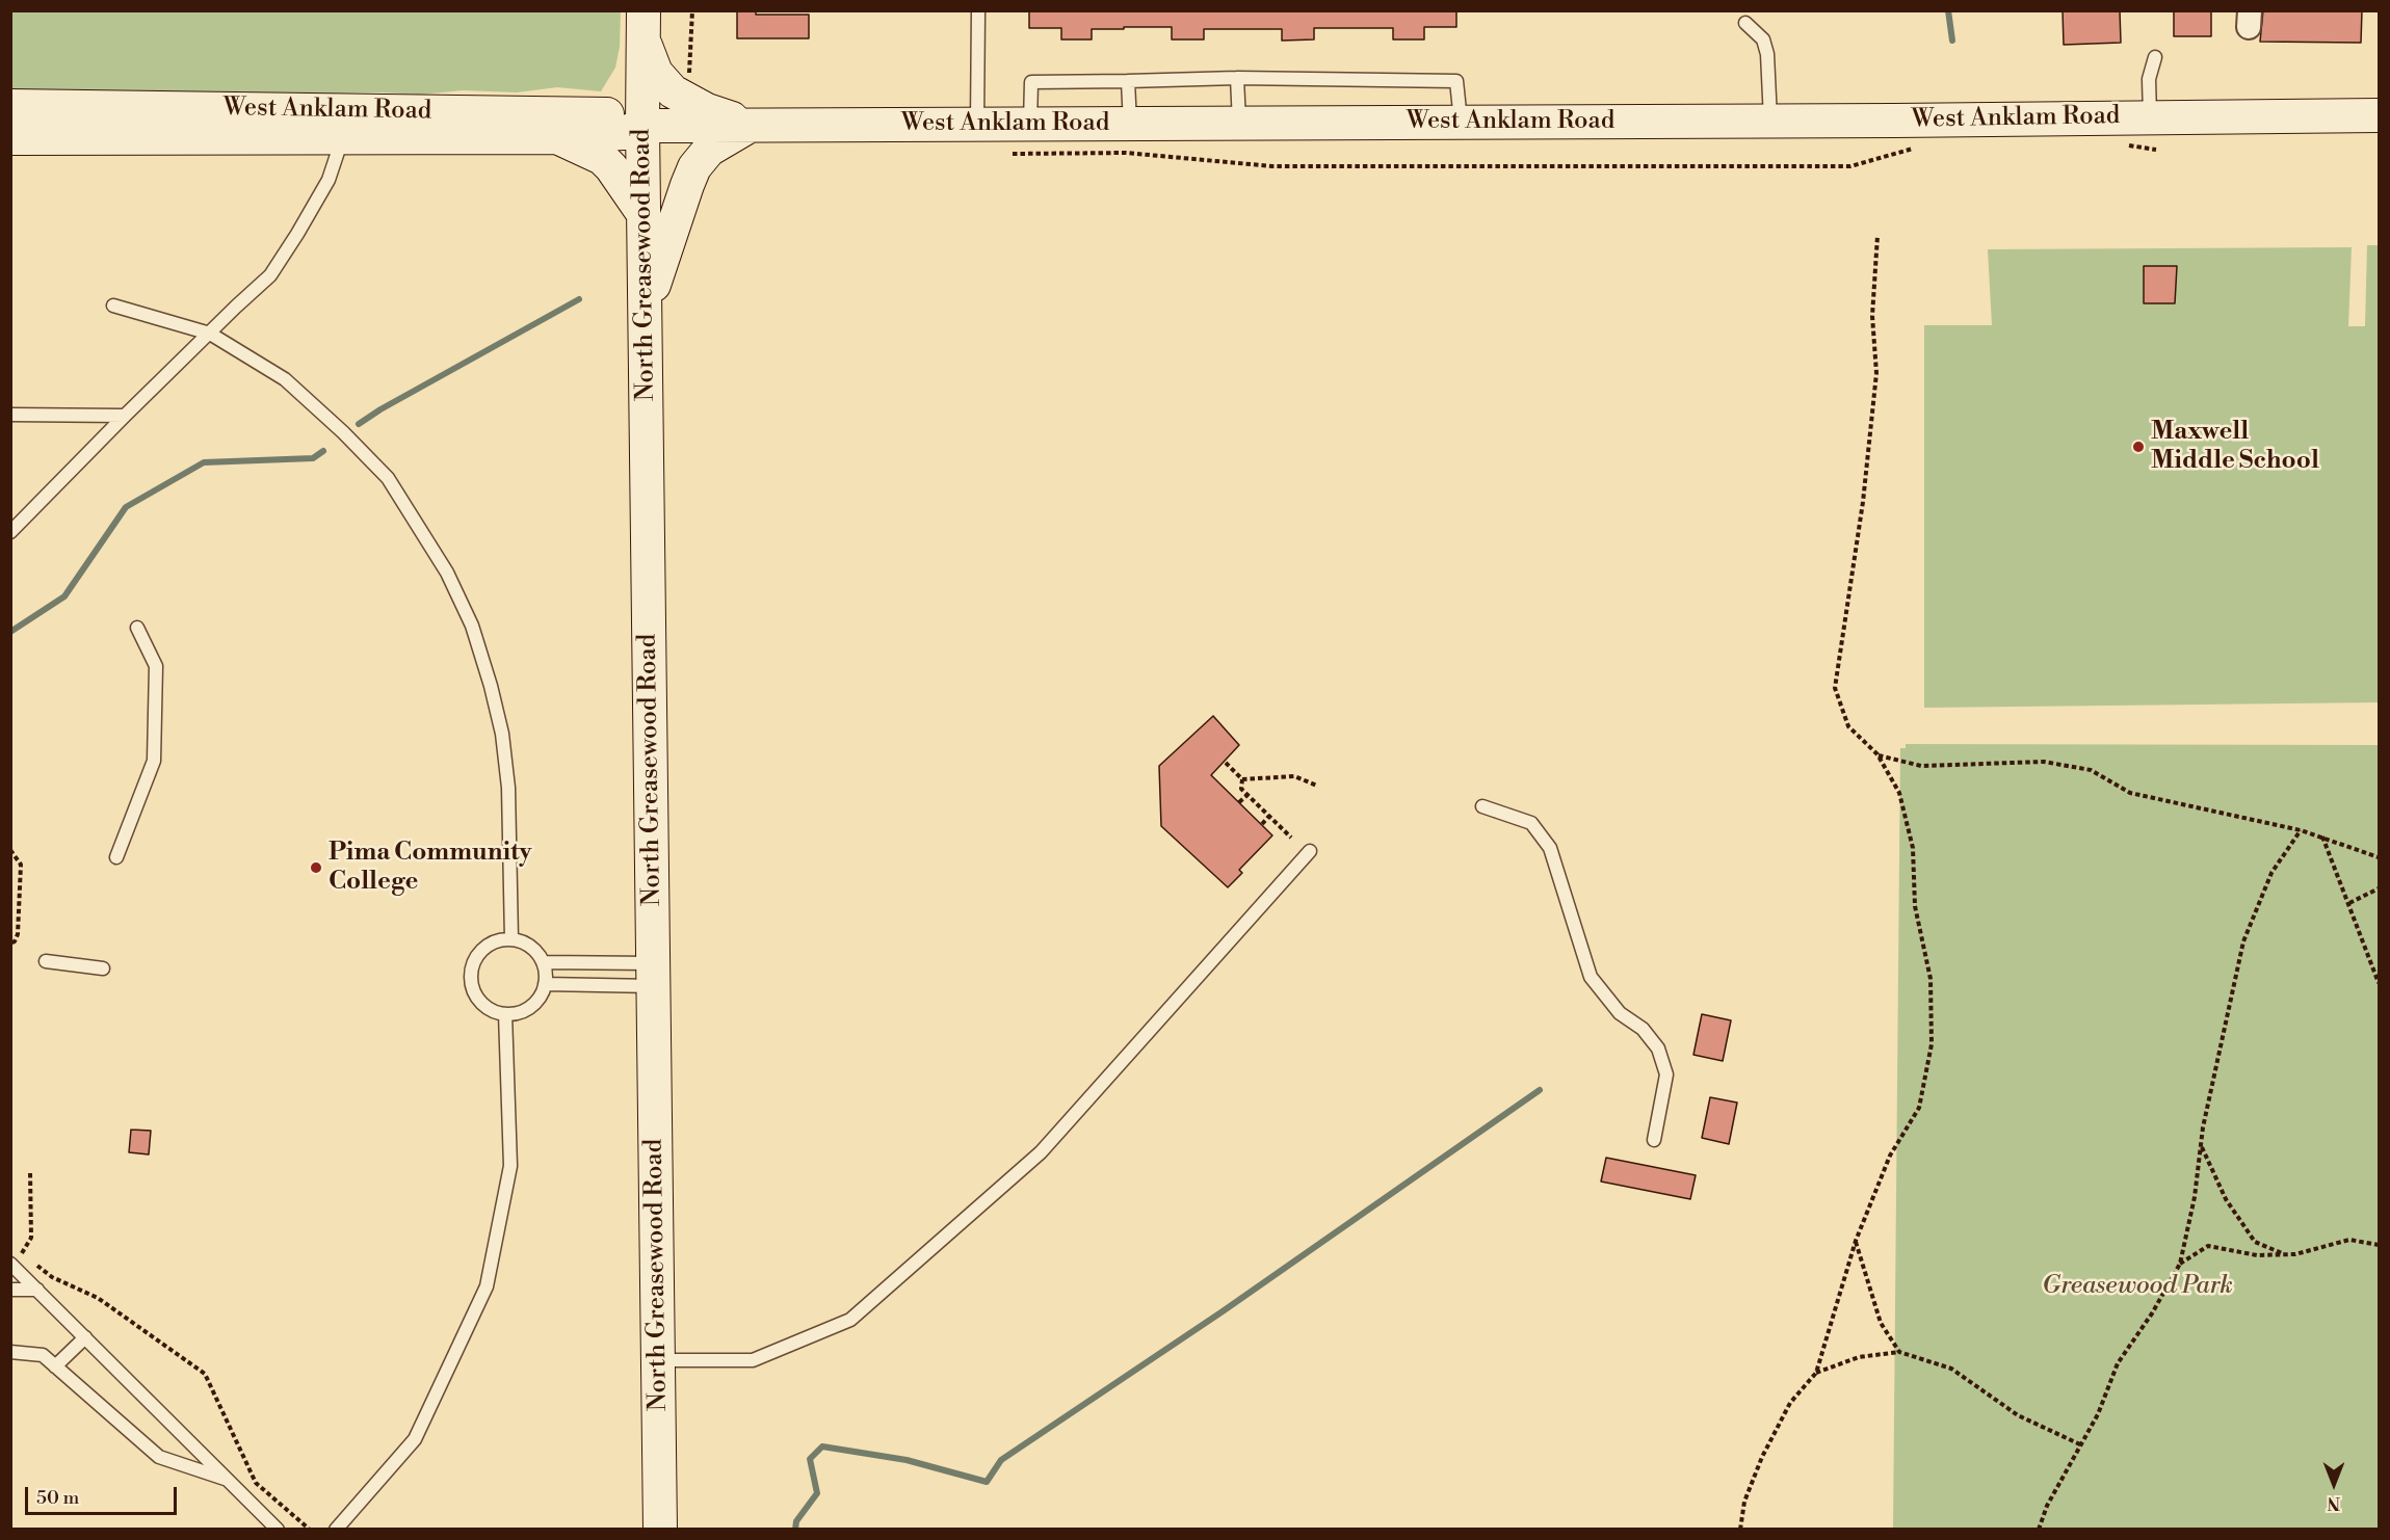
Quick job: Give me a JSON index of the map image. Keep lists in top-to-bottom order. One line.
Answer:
{"streets":{"main road":["West Anklam Road","North Greasewood Road"]},"crossings":[["West Anklam Road","North Greasewood Road"]],"parks":["Greasewood Park"],"places":["Maxwell Middle School","Pima Community College"],"scale_bar":"50 m","north":"bottom"}
